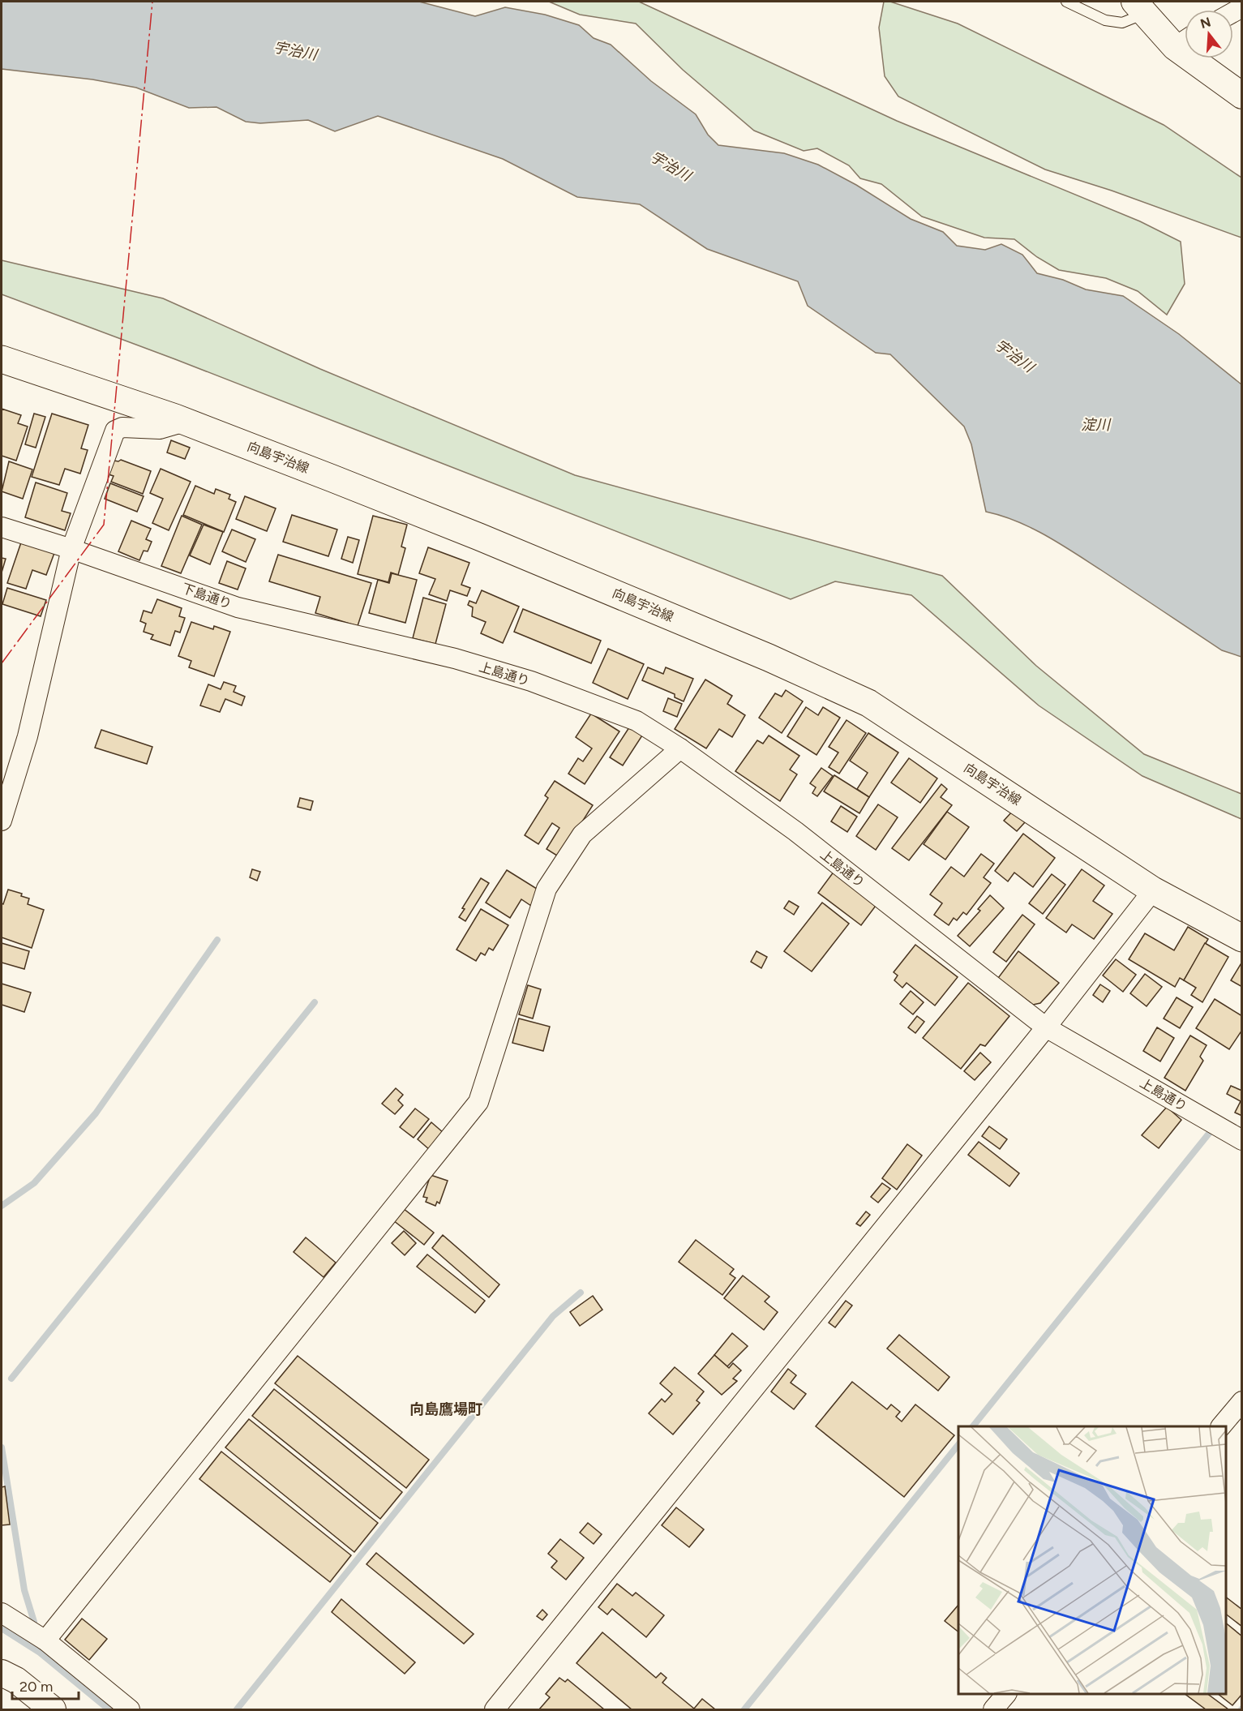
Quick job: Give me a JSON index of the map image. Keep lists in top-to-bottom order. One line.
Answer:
{"streets":{"main road":["向島宇治線"],"street":["下島通り","上島通り"]},"crossings":[["下島通り","上島通り"]],"districts":["向島鷹場町"],"water":["宇治川","淀川"],"scale_bar":"20 m","north":"top"}
